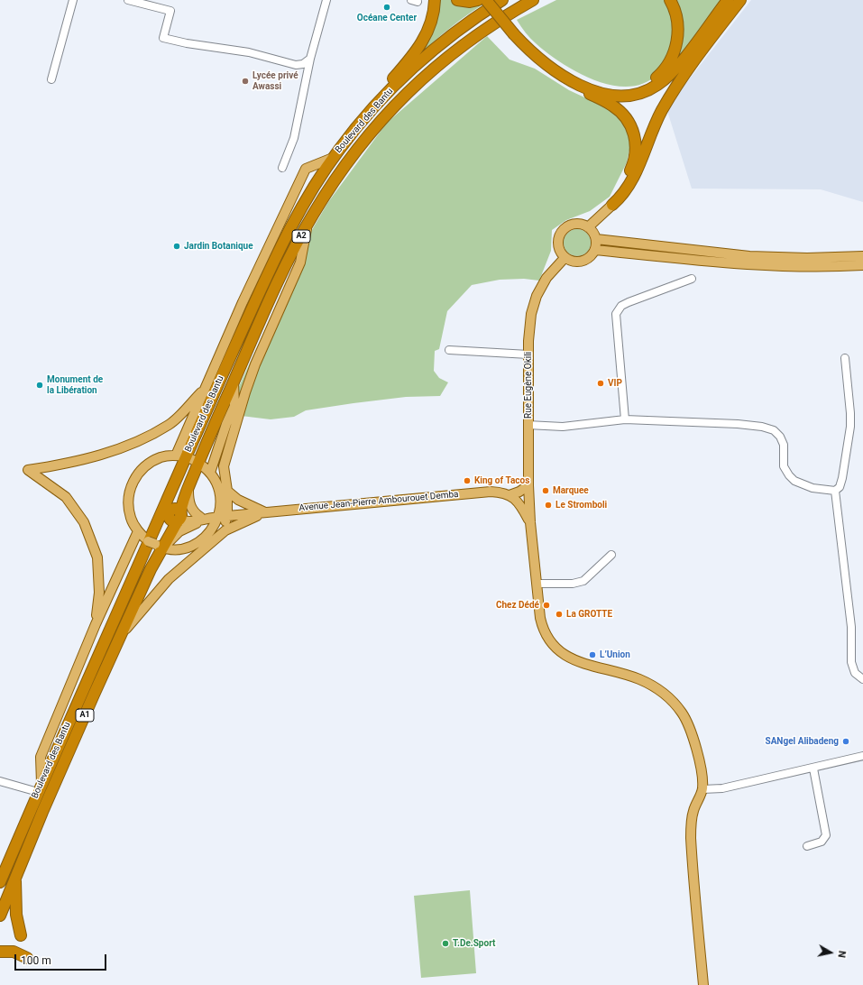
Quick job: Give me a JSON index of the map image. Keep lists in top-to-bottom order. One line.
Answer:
{"streets":{"highway":["Boulevard des Bantu","A2","A1"],"main road":["Rue Eugène Okili","Avenue Jean-Pierre Ambourouet Demba"]},"crossings":[["Boulevard des Bantu","Avenue Jean-Pierre Ambourouet Demba"]],"places":["Océane Center","Lycée privé Awassi","Jardin Botanique","VIP","Monument de la Libération","King of Tacos","Marquee","Le Stromboli","Chez Dédé","La GROTTE","L’Union","SANgel Alibadeng","T.De.Sport"],"scale_bar":"100 m","north":"right"}
